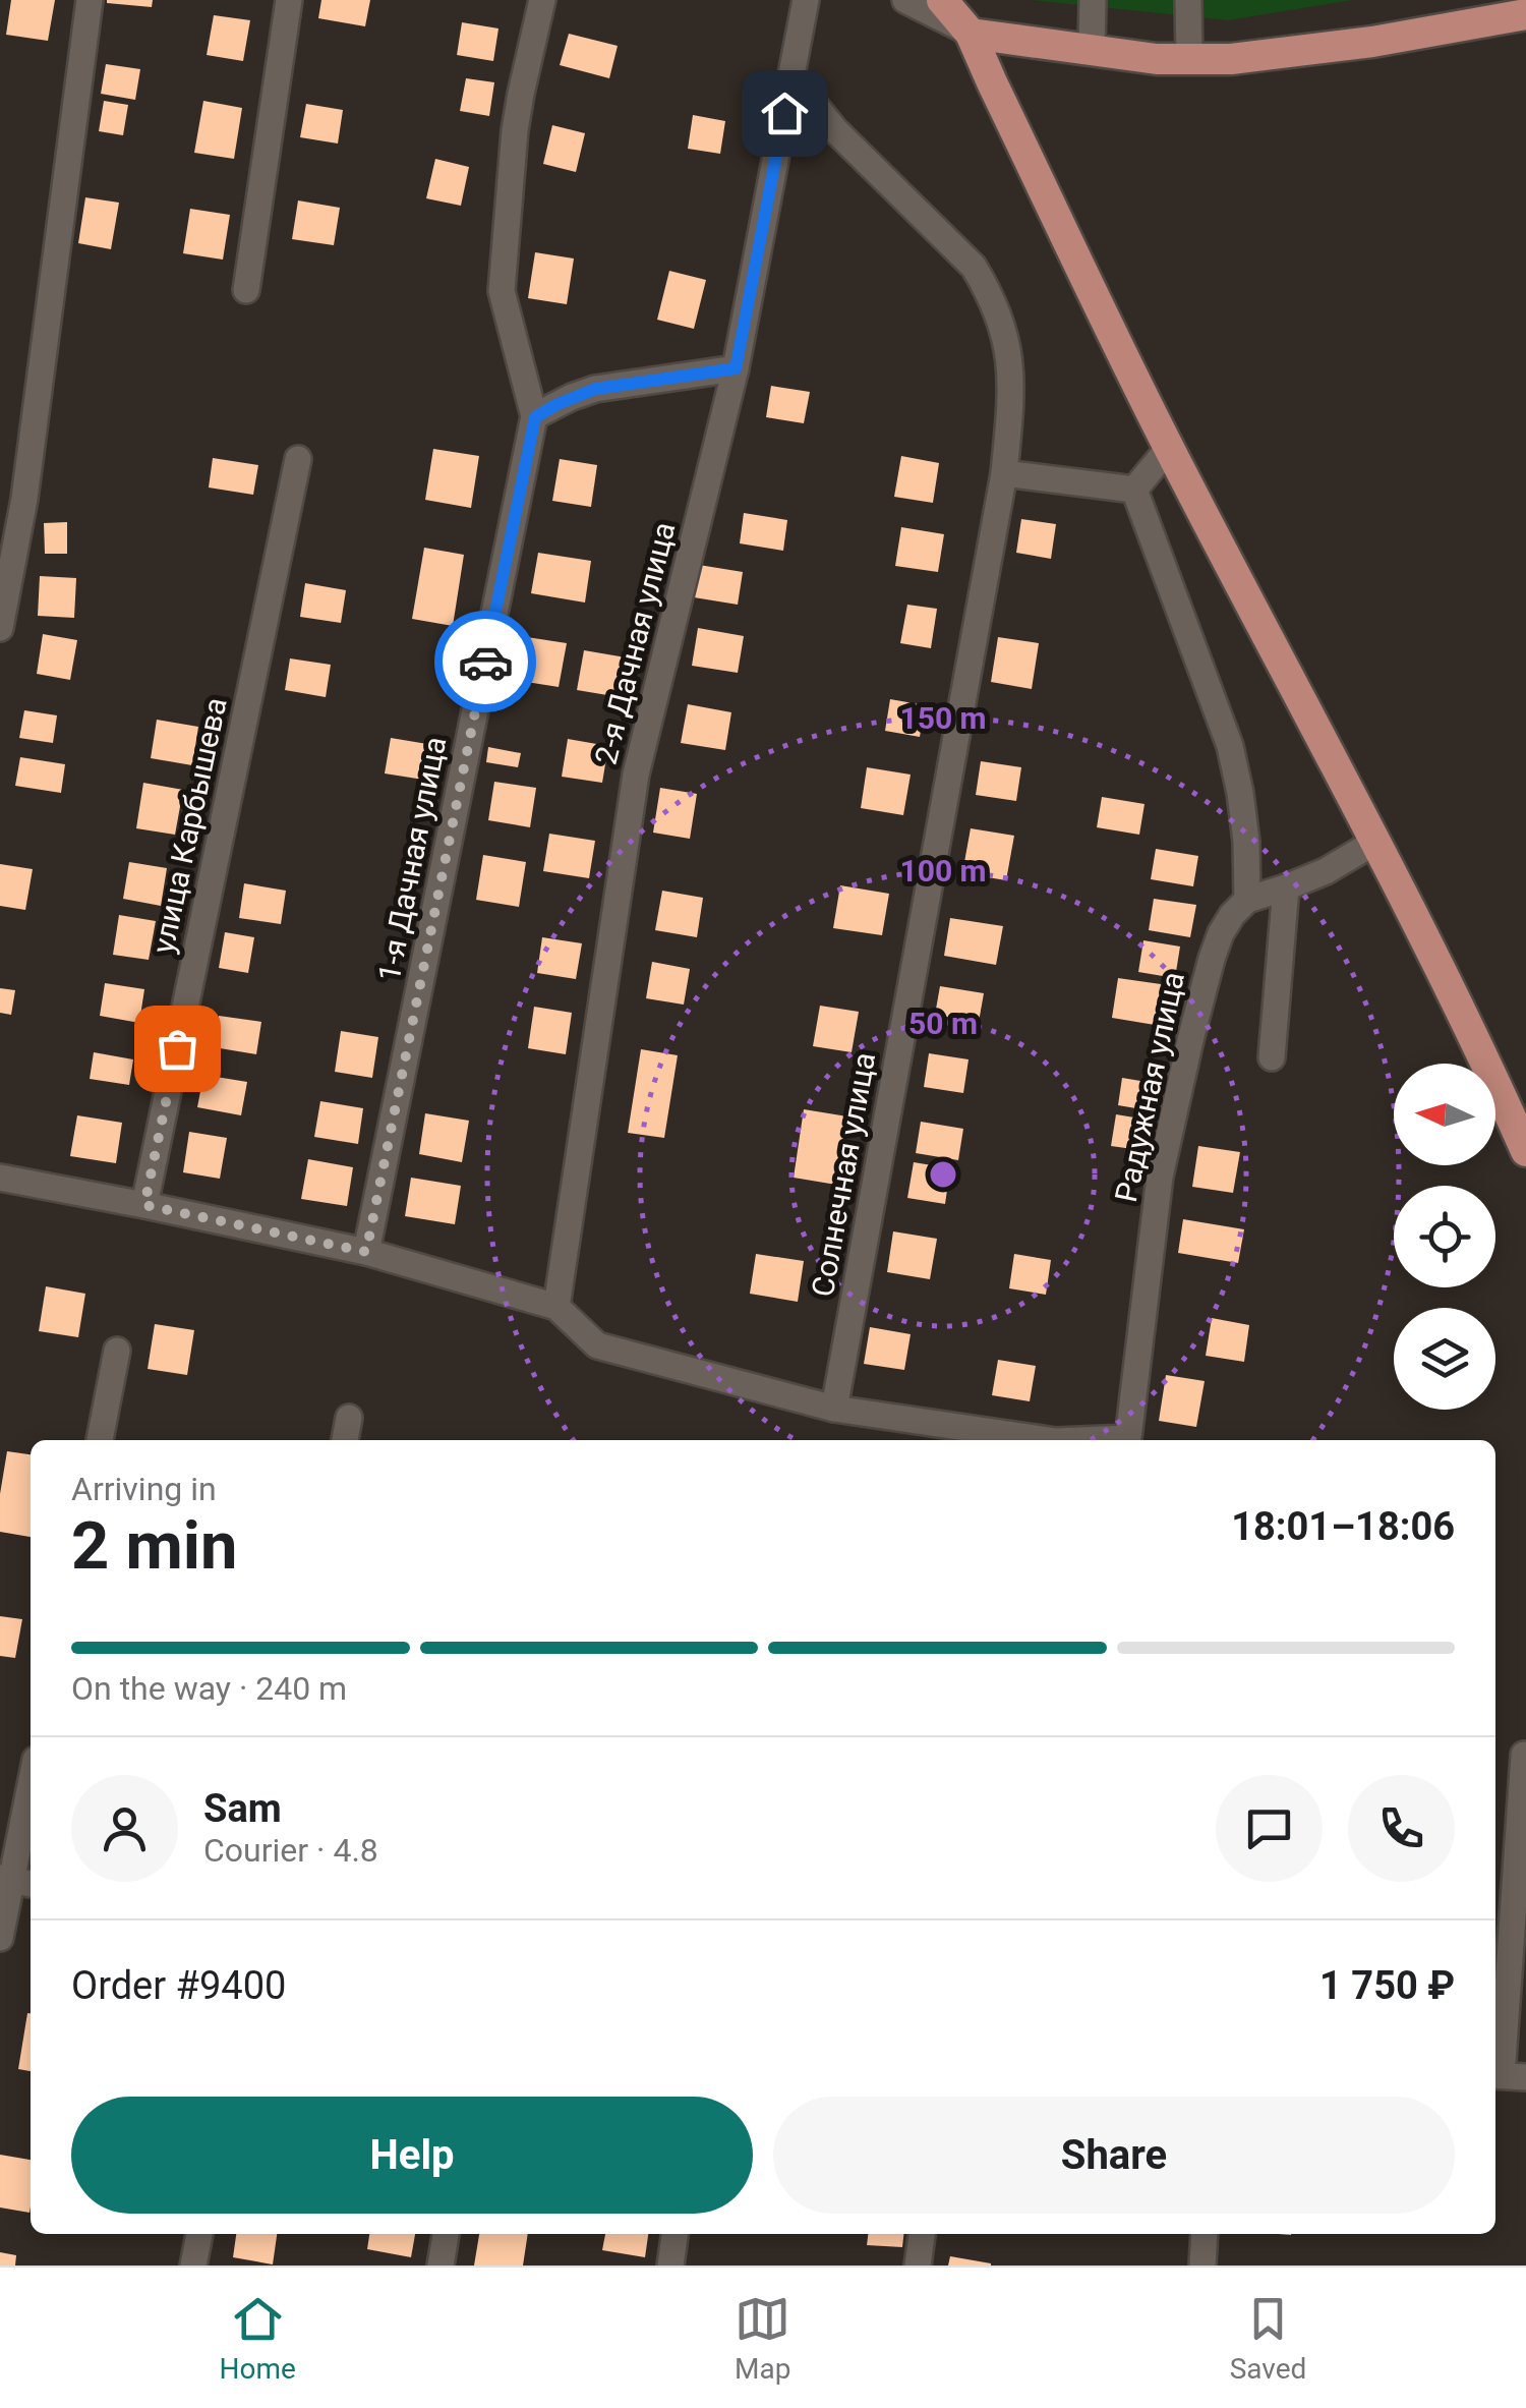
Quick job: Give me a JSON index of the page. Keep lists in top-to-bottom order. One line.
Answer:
{"streets":{"street":["2-я Дачная улица","улица Карбышева","1-я Дачная улица","Радужная улица","Солнечная улица"]},"crossings":[["2-я Дачная улица","Солнечная улица"],["Радужная улица","Солнечная улица"]],"north":"left","page":{"heading":["2 min","Arriving in","18:01–18:06"],"panel":["Sam","Courier · 4.8","Order #9400","1 750 ₽"],"bar":"On the way · 240 m","buttons":["Help","Share"],"tabs":["Home","Map","Saved"]},"rings":["150 m","100 m","50 m"]}
